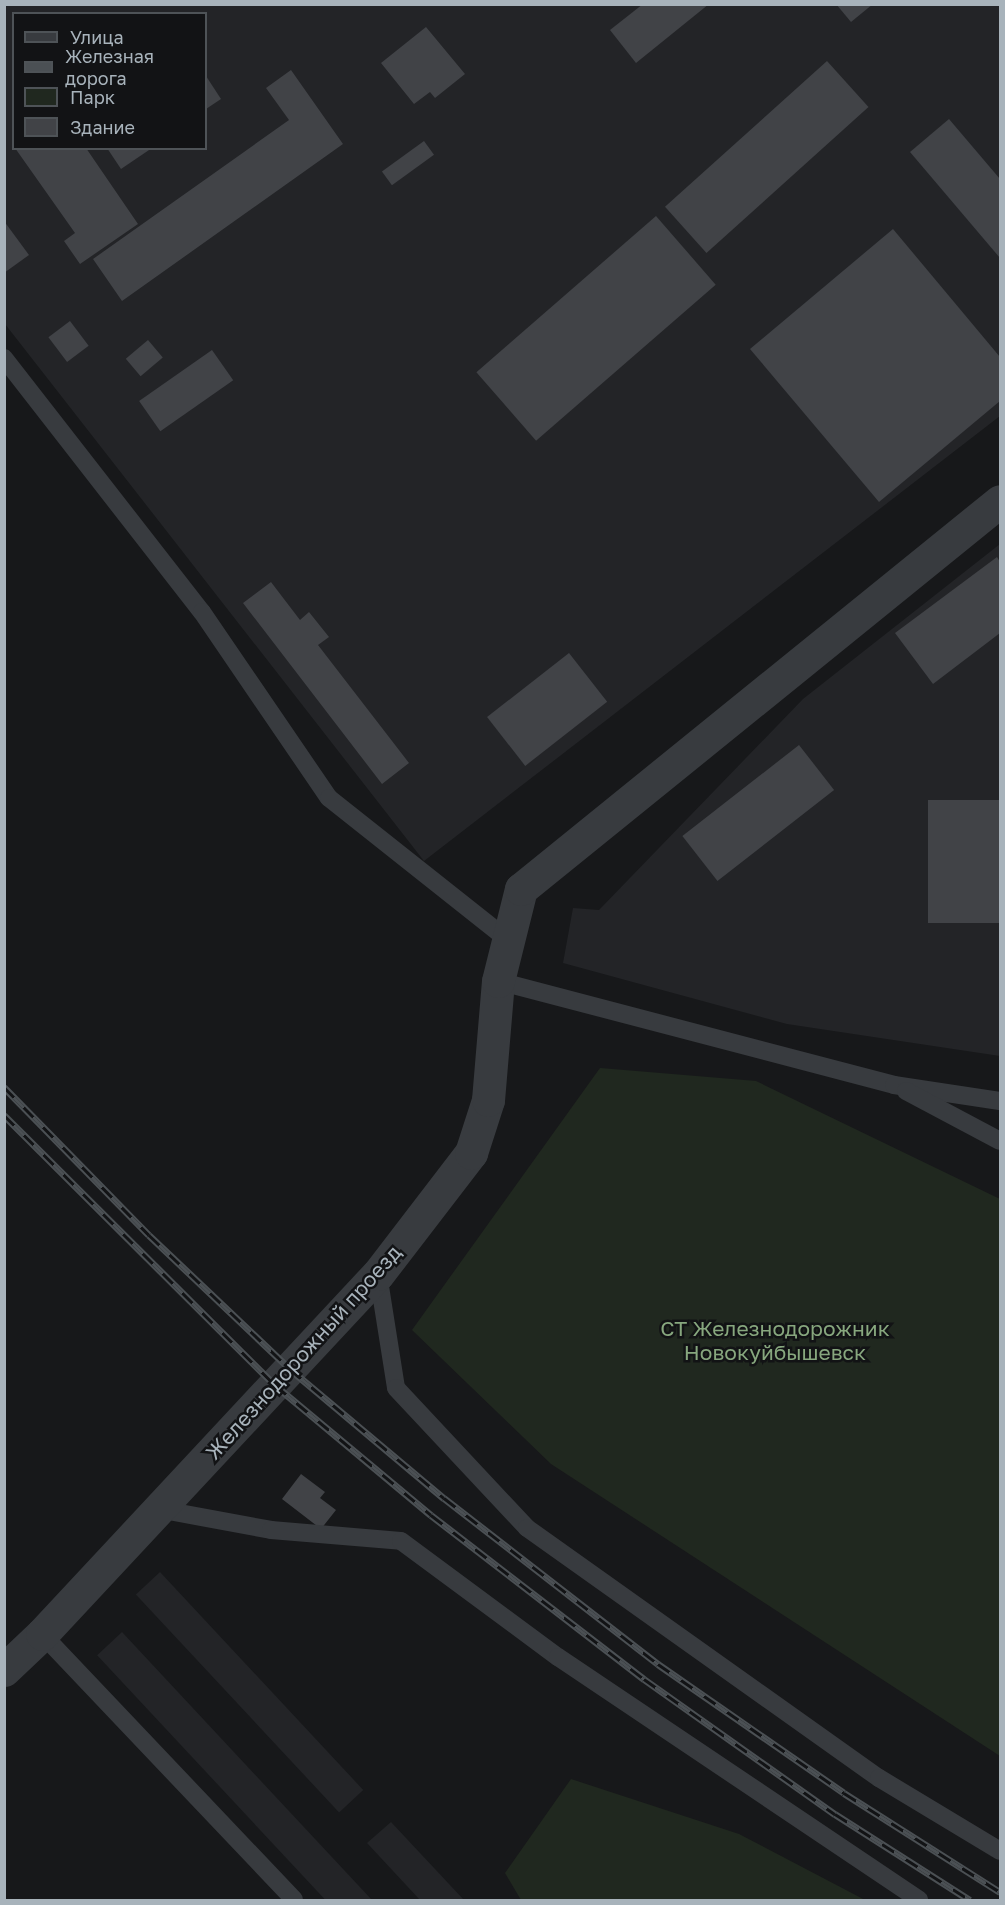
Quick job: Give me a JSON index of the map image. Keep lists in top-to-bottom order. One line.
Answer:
{"streets":{"street":["Железнодорожный проезд"]},"parks":["СТ Железнодорожник Новокуйбышевск"],"legend":["Улица","Железная дорога","Парк","Здание"]}
